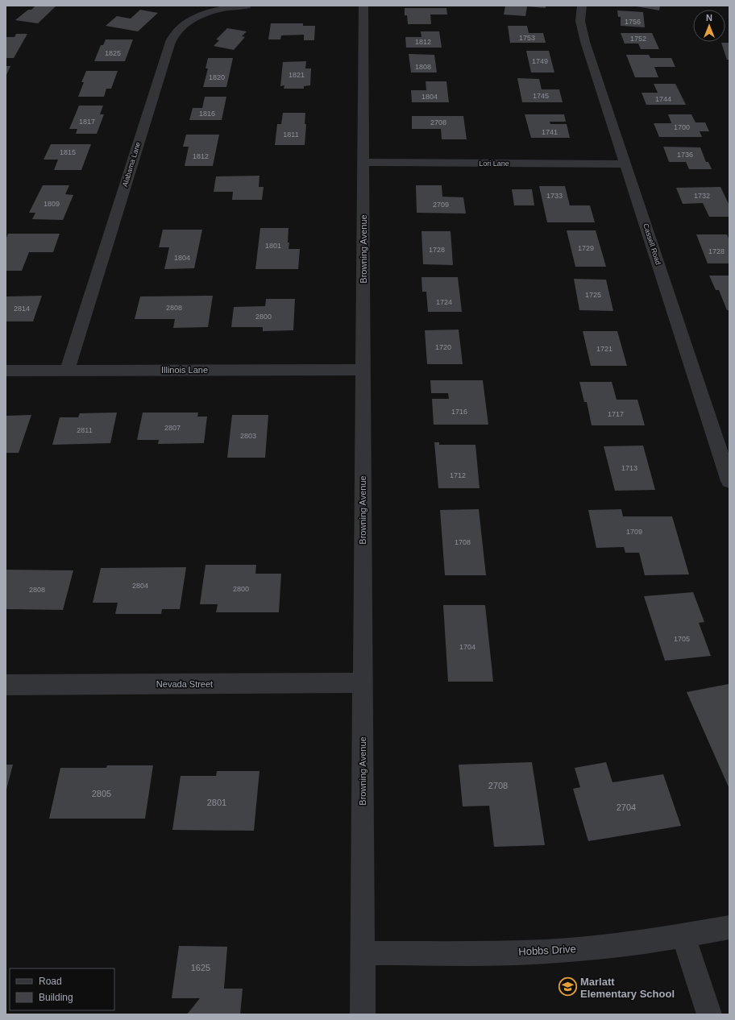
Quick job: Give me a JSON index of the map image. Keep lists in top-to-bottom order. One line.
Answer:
{"streets":{"street":["Lori Lane","Alabama Lane","Cassell Road","Browning Avenue","Illinois Lane","Nevada Street","Hobbs Drive"]},"crossings":[["Lori Lane","Cassell Road"],["Lori Lane","Browning Avenue"],["Alabama Lane","Illinois Lane"],["Browning Avenue","Illinois Lane"],["Browning Avenue","Nevada Street"],["Browning Avenue","Hobbs Drive"]],"places":{"school or university":["Marlatt Elementary School"]},"house_numbers":["1756","1753","1752","1812","1825","1749","1808","1821","1820","1745","1804","1744","1816","1817","2708","1700","1741","1811","1815","1736","1812","1733","1732","1809","2709","1801","1729","1728","1728","1804","1725","1724","2808","2814","2800","1720","1721","1716","1717","2807","2811","2803","1713","1712","1709","1708","2804","2800","2808","1705","1704","2708","2805","2801","2704","1625"],"legend":["Road","Building"],"north":"top"}
